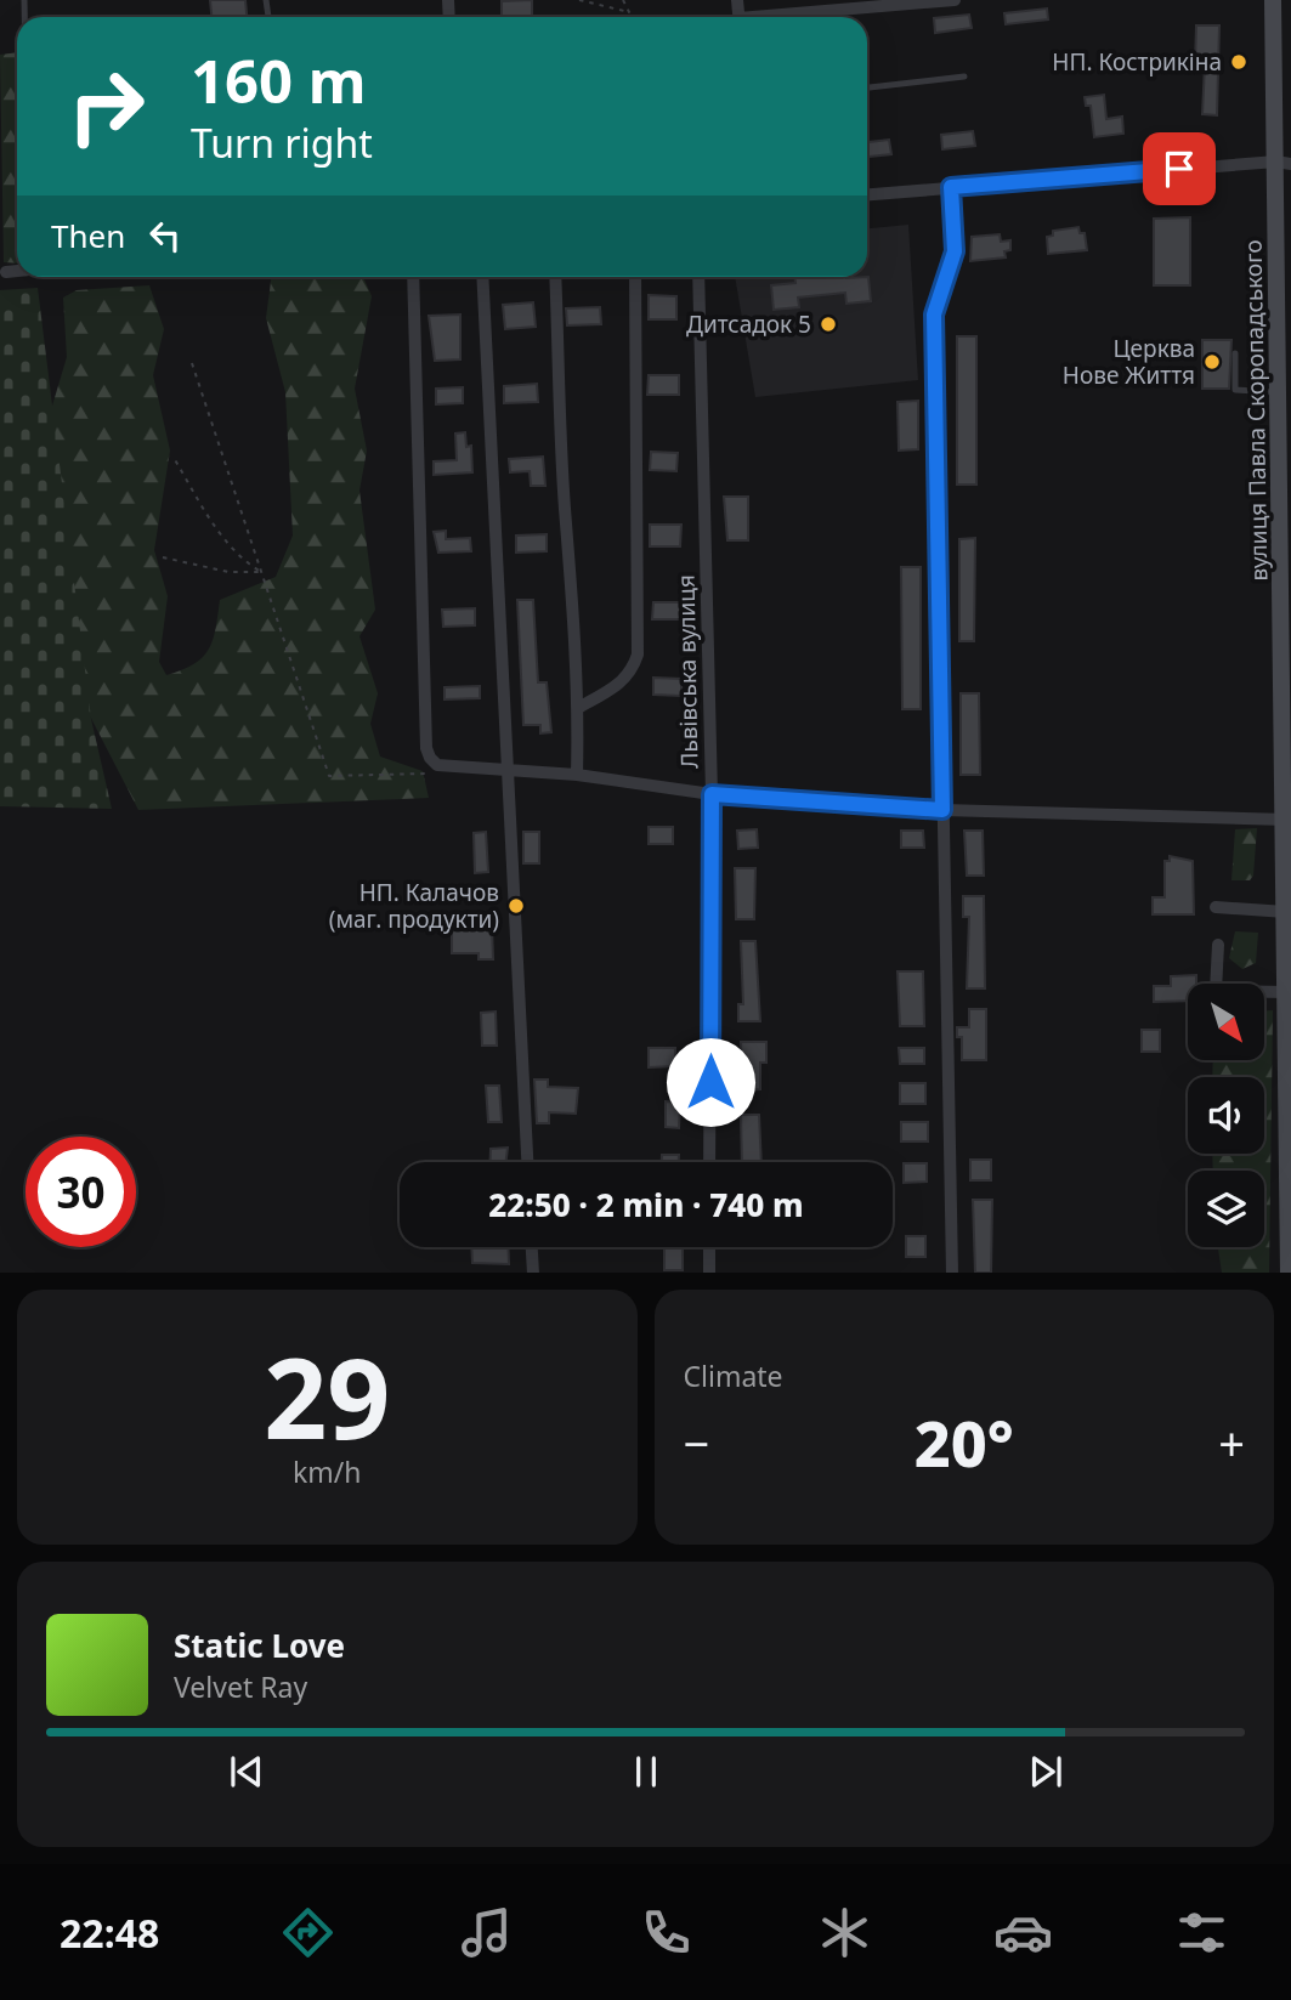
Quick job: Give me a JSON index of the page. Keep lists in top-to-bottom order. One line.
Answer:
{"streets":{"street":["вулиця Павла Скоропадського","Львівська вулиця"]},"places":["НП. Кострикіна","Дитсадок 5","Церква Нове Життя","НП. Калачов (маг. продукти)"],"north":"bottom right","page":{"turn":["160 m","Turn right"],"then":"Then","limit":"30","trip":"22:50 · 2 min · 740 m","tile":[["29","km/h"],"Climate"],"heat":["−","20°","+"],"song":["Static Love","Velvet Ray"],"tabs":"22:48"}}
